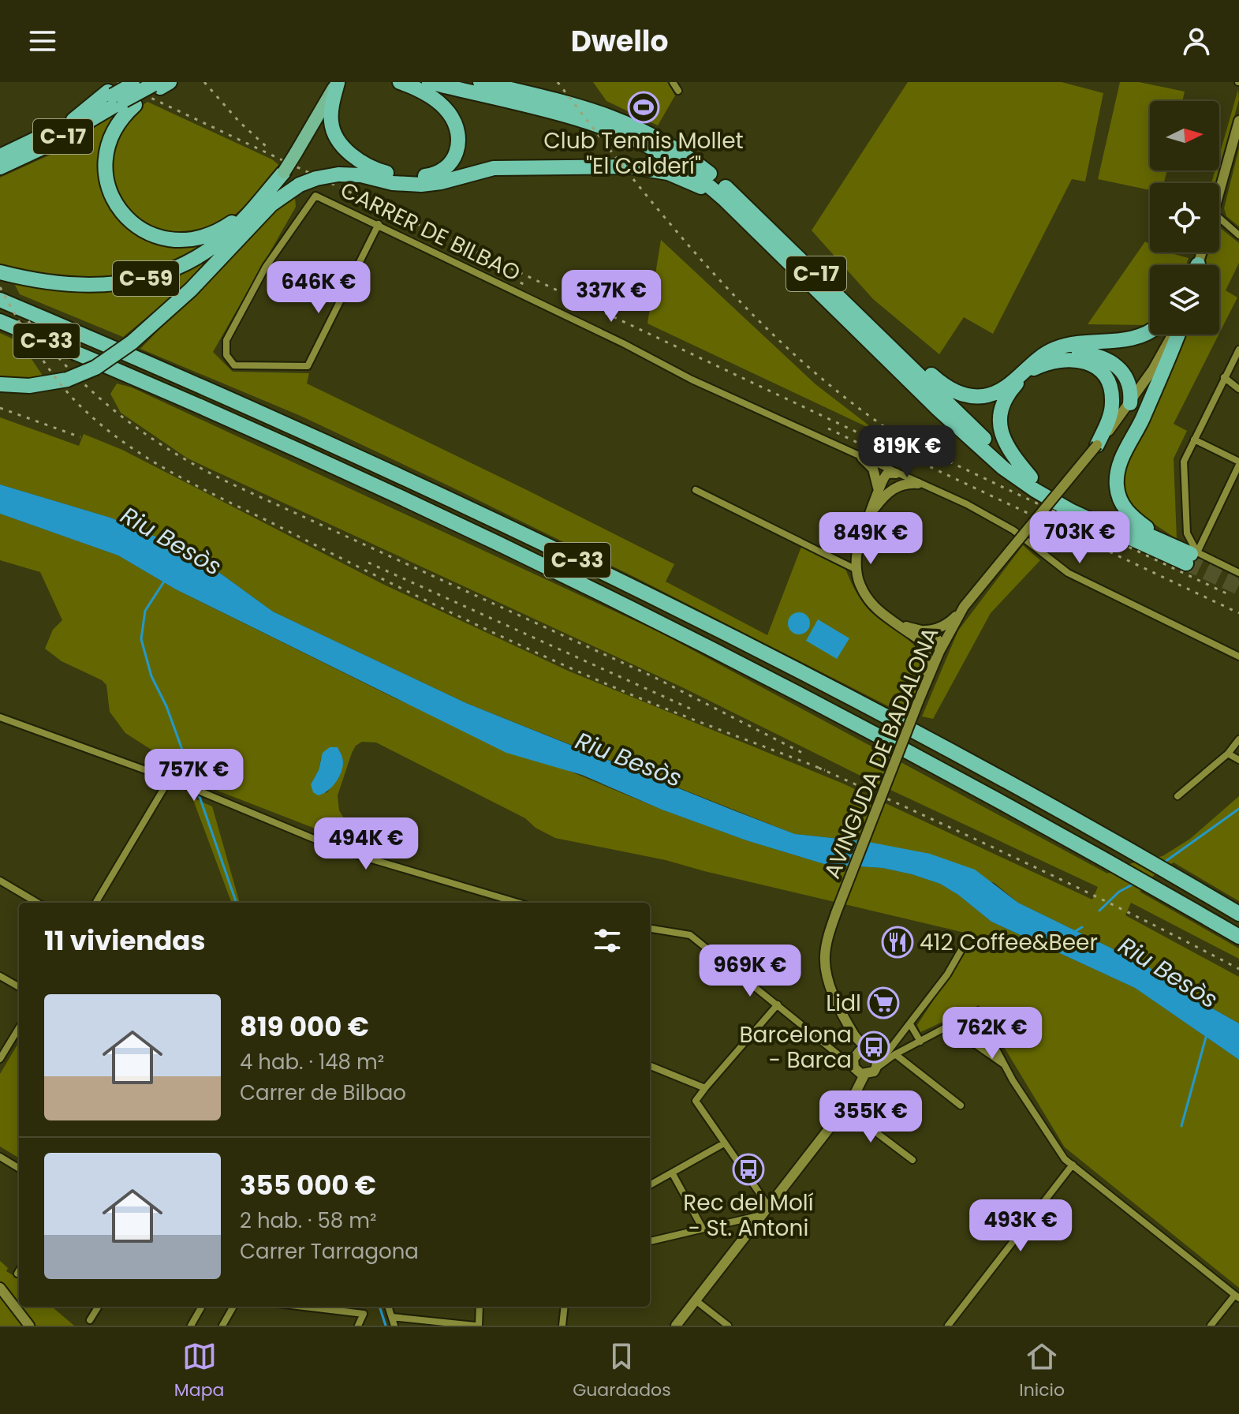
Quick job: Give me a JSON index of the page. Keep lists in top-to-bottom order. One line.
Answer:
{"streets":{"highway":["C-17","C-59","C-33"],"street":["CARRER DE BILBAO","AVINGUDA DE BADALONA"]},"crossings":[["C-17","C-59"]],"water":["Riu Besòs"],"places":{"sports":["Club Tennis Mollet \"El Calderí\""],"restaurant":["412 Coffee&Beer"],"supermarket":["Lidl"],"bus stop":["Barcelona - Barca","Rec del Molí - St. Antoni"]},"north":"right","page":{"header":"Dwello","price":["646K €","337K €","819K €","703K €","849K €","757K €","494K €","969K €","762K €","355K €","493K €"],"heading":"11 viviendas","list":[{"name":"819 000 €","note":"4 hab. · 148 m² · Carrer de Bilbao"},{"name":"355 000 €","note":"2 hab. · 58 m² · Carrer Tarragona"}],"tabs":["Mapa","Guardados","Inicio"]}}
